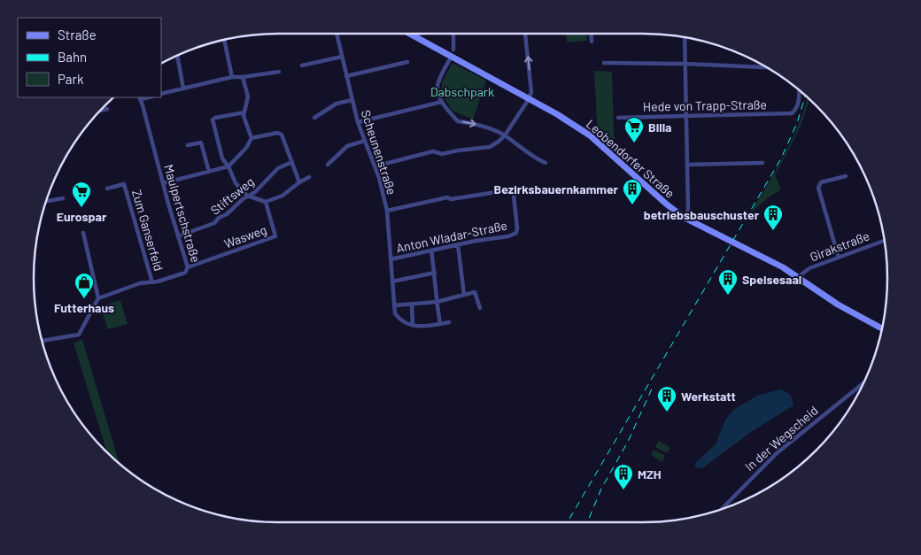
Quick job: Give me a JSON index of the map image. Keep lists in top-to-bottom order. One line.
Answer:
{"streets":{"main road":["Leobendorfer Straße"],"street":["Hede von Trapp-Straße","Scheunenstraße","Stiftsweg","Maulpertschstraße","Zum Ganserfeld","Wasweg","Anton Wladar-Straße","Girakstraße","In der Wegscheid"]},"crossings":[["Scheunenstraße","Anton Wladar-Straße"],["Leobendorfer Straße","Girakstraße"],["Stiftsweg","Maulpertschstraße"],["Maulpertschstraße","Zum Ganserfeld"],["Maulpertschstraße","Wasweg"]],"parks":["Dabschpark"],"places":{"supermarket":["Billa","Eurospar"],"building":["Bezirksbauernkammer","betriebsbauschuster","Speisesaal","Werkstatt","MZH"],"shop":["Futterhaus"]},"legend":["Straße","Bahn","Park"]}
